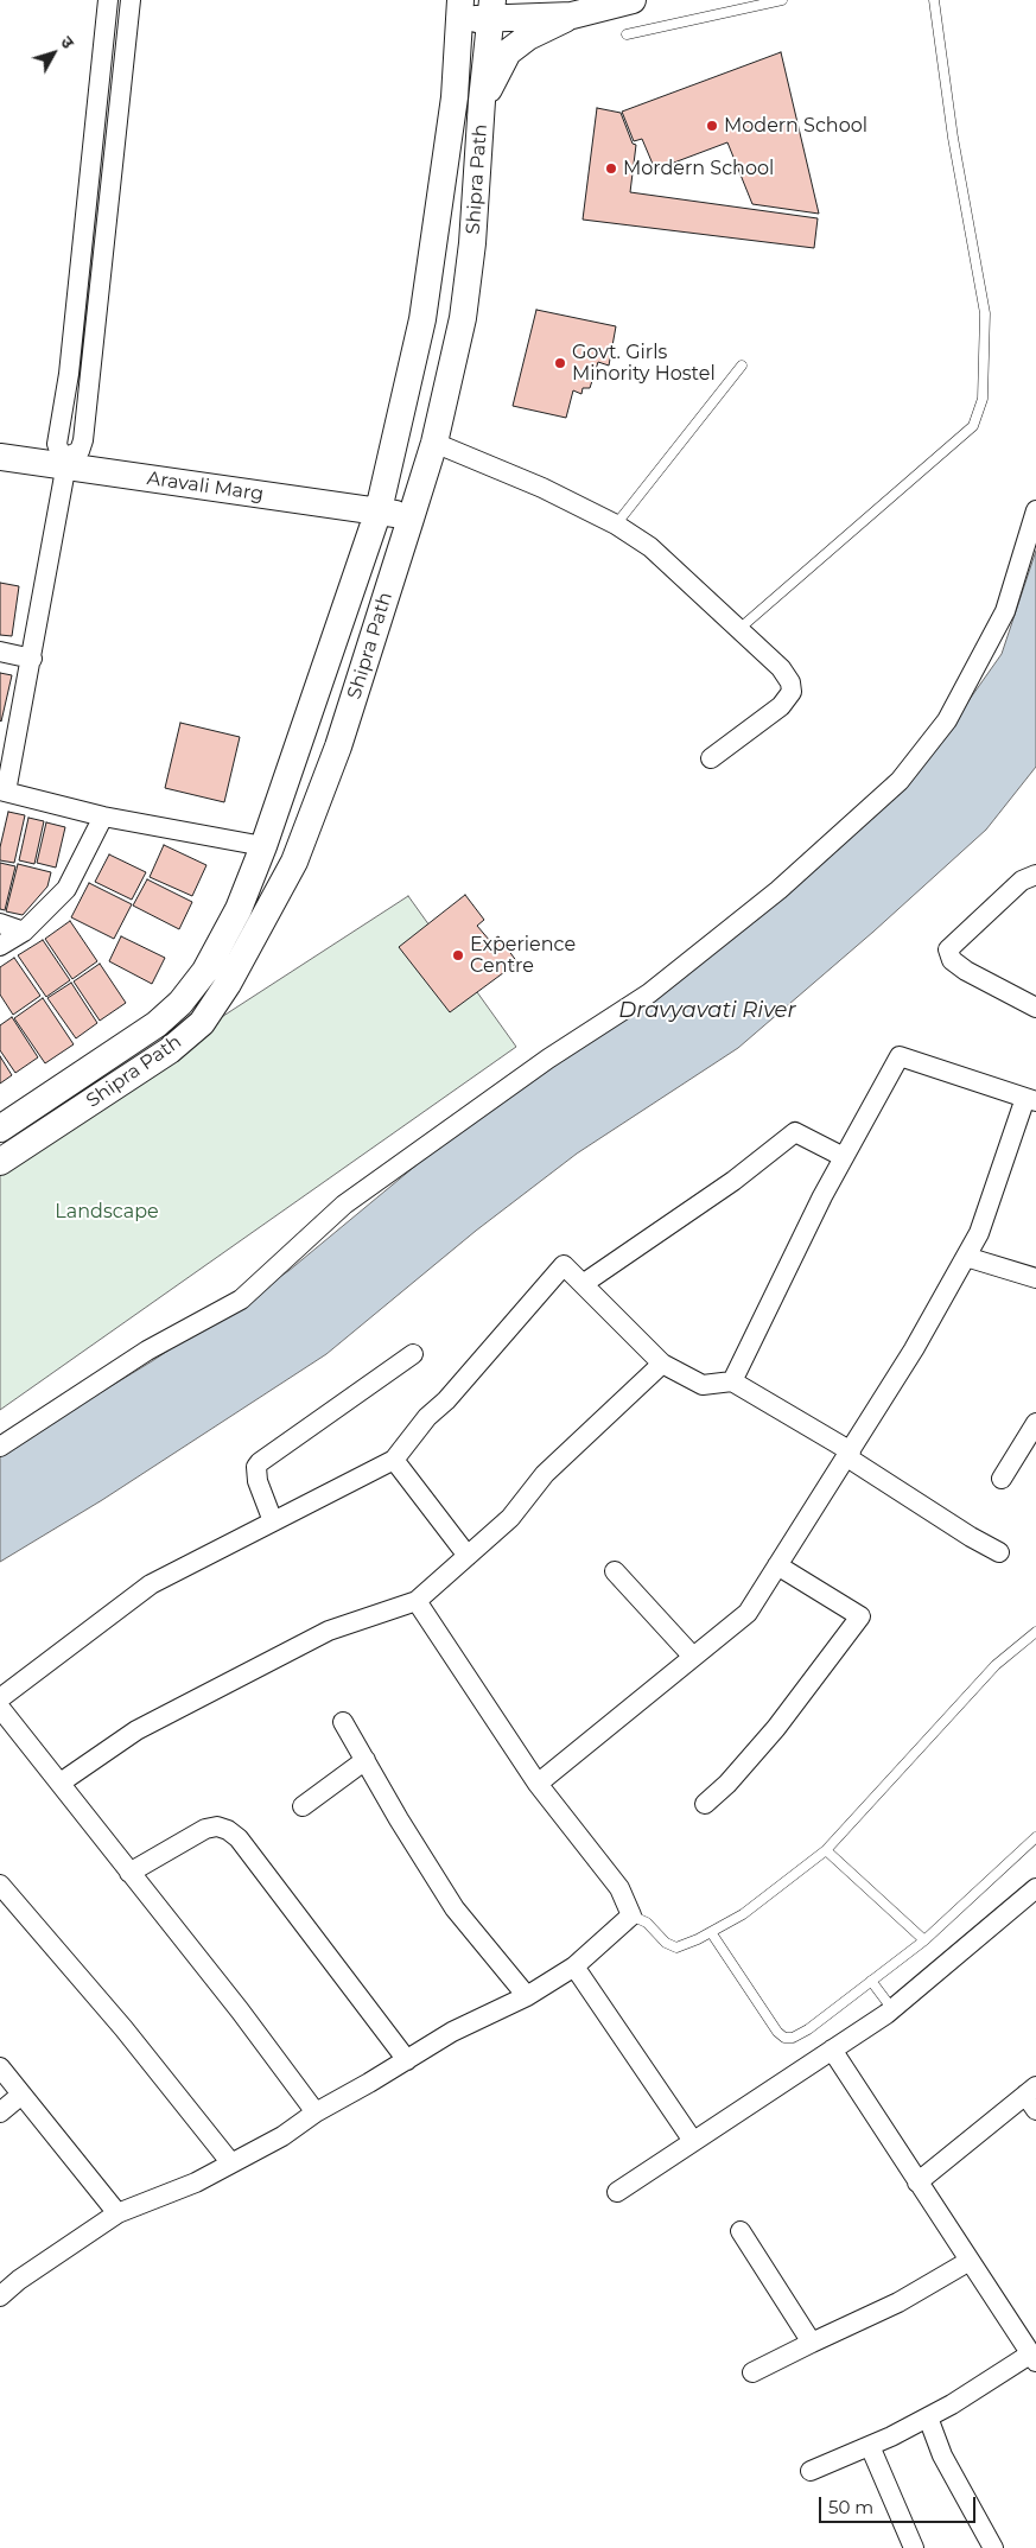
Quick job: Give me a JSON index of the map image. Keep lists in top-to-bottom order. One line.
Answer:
{"streets":{"street":["Shipra Path","Aravali Marg"]},"crossings":[["Shipra Path","Aravali Marg"]],"water":["Dravyavati River"],"parks":["Landscape"],"places":["Modern School","Mordern School","Govt. Girls Minority Hostel","Experience Centre"],"scale_bar":"50 m","north":"top right"}
